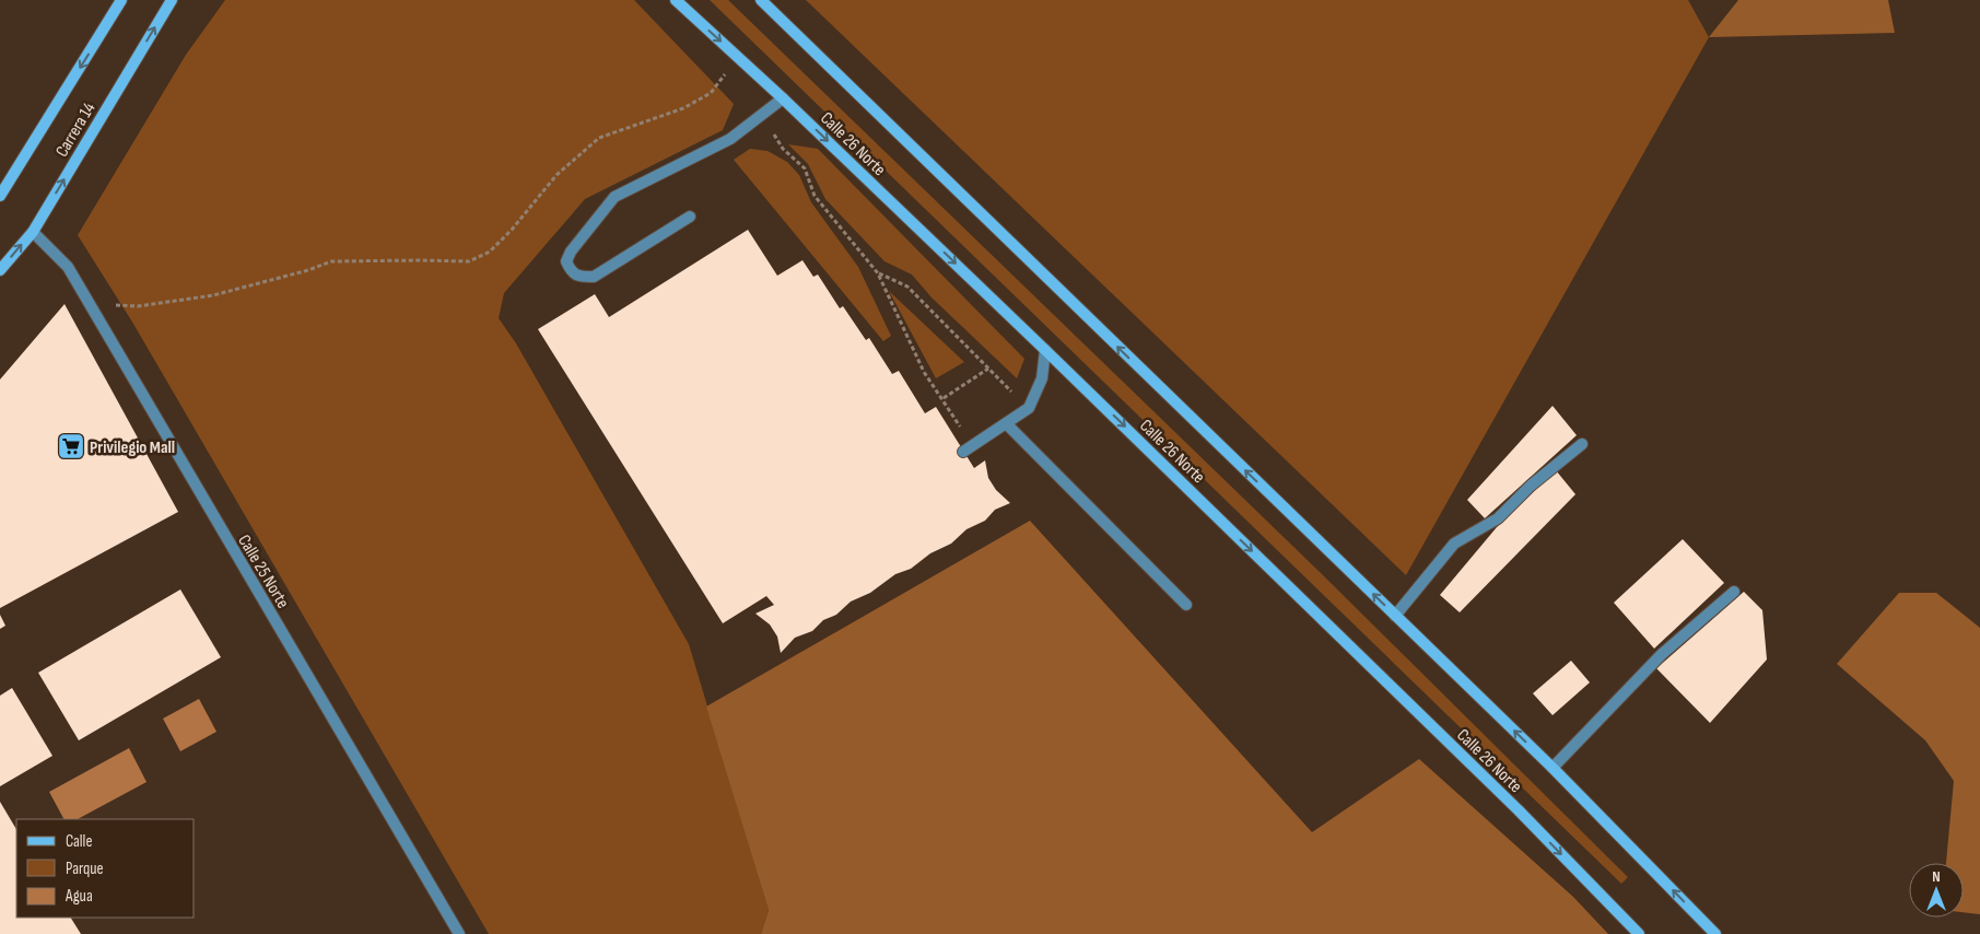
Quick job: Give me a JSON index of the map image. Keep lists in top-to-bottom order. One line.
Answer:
{"streets":{"street":["Carrera 14","Calle 26 Norte","Calle 25 Norte"]},"crossings":[["Carrera 14","Calle 25 Norte"]],"places":{"supermarket":["Privilegio Mall"]},"legend":["Calle","Parque","Agua"],"north":"top"}
